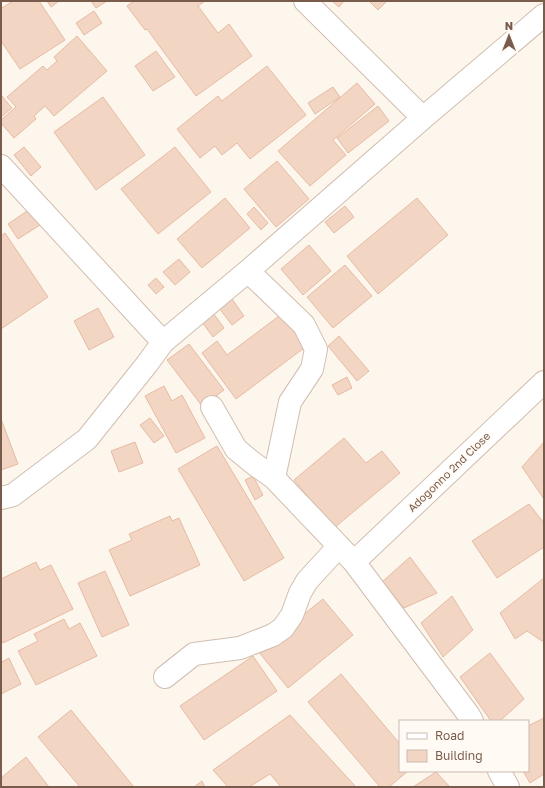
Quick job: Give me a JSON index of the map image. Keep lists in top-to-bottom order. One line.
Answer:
{"streets":{"street":["Adogonno 2nd Close"]},"legend":["Road","Building"],"north":"top"}
